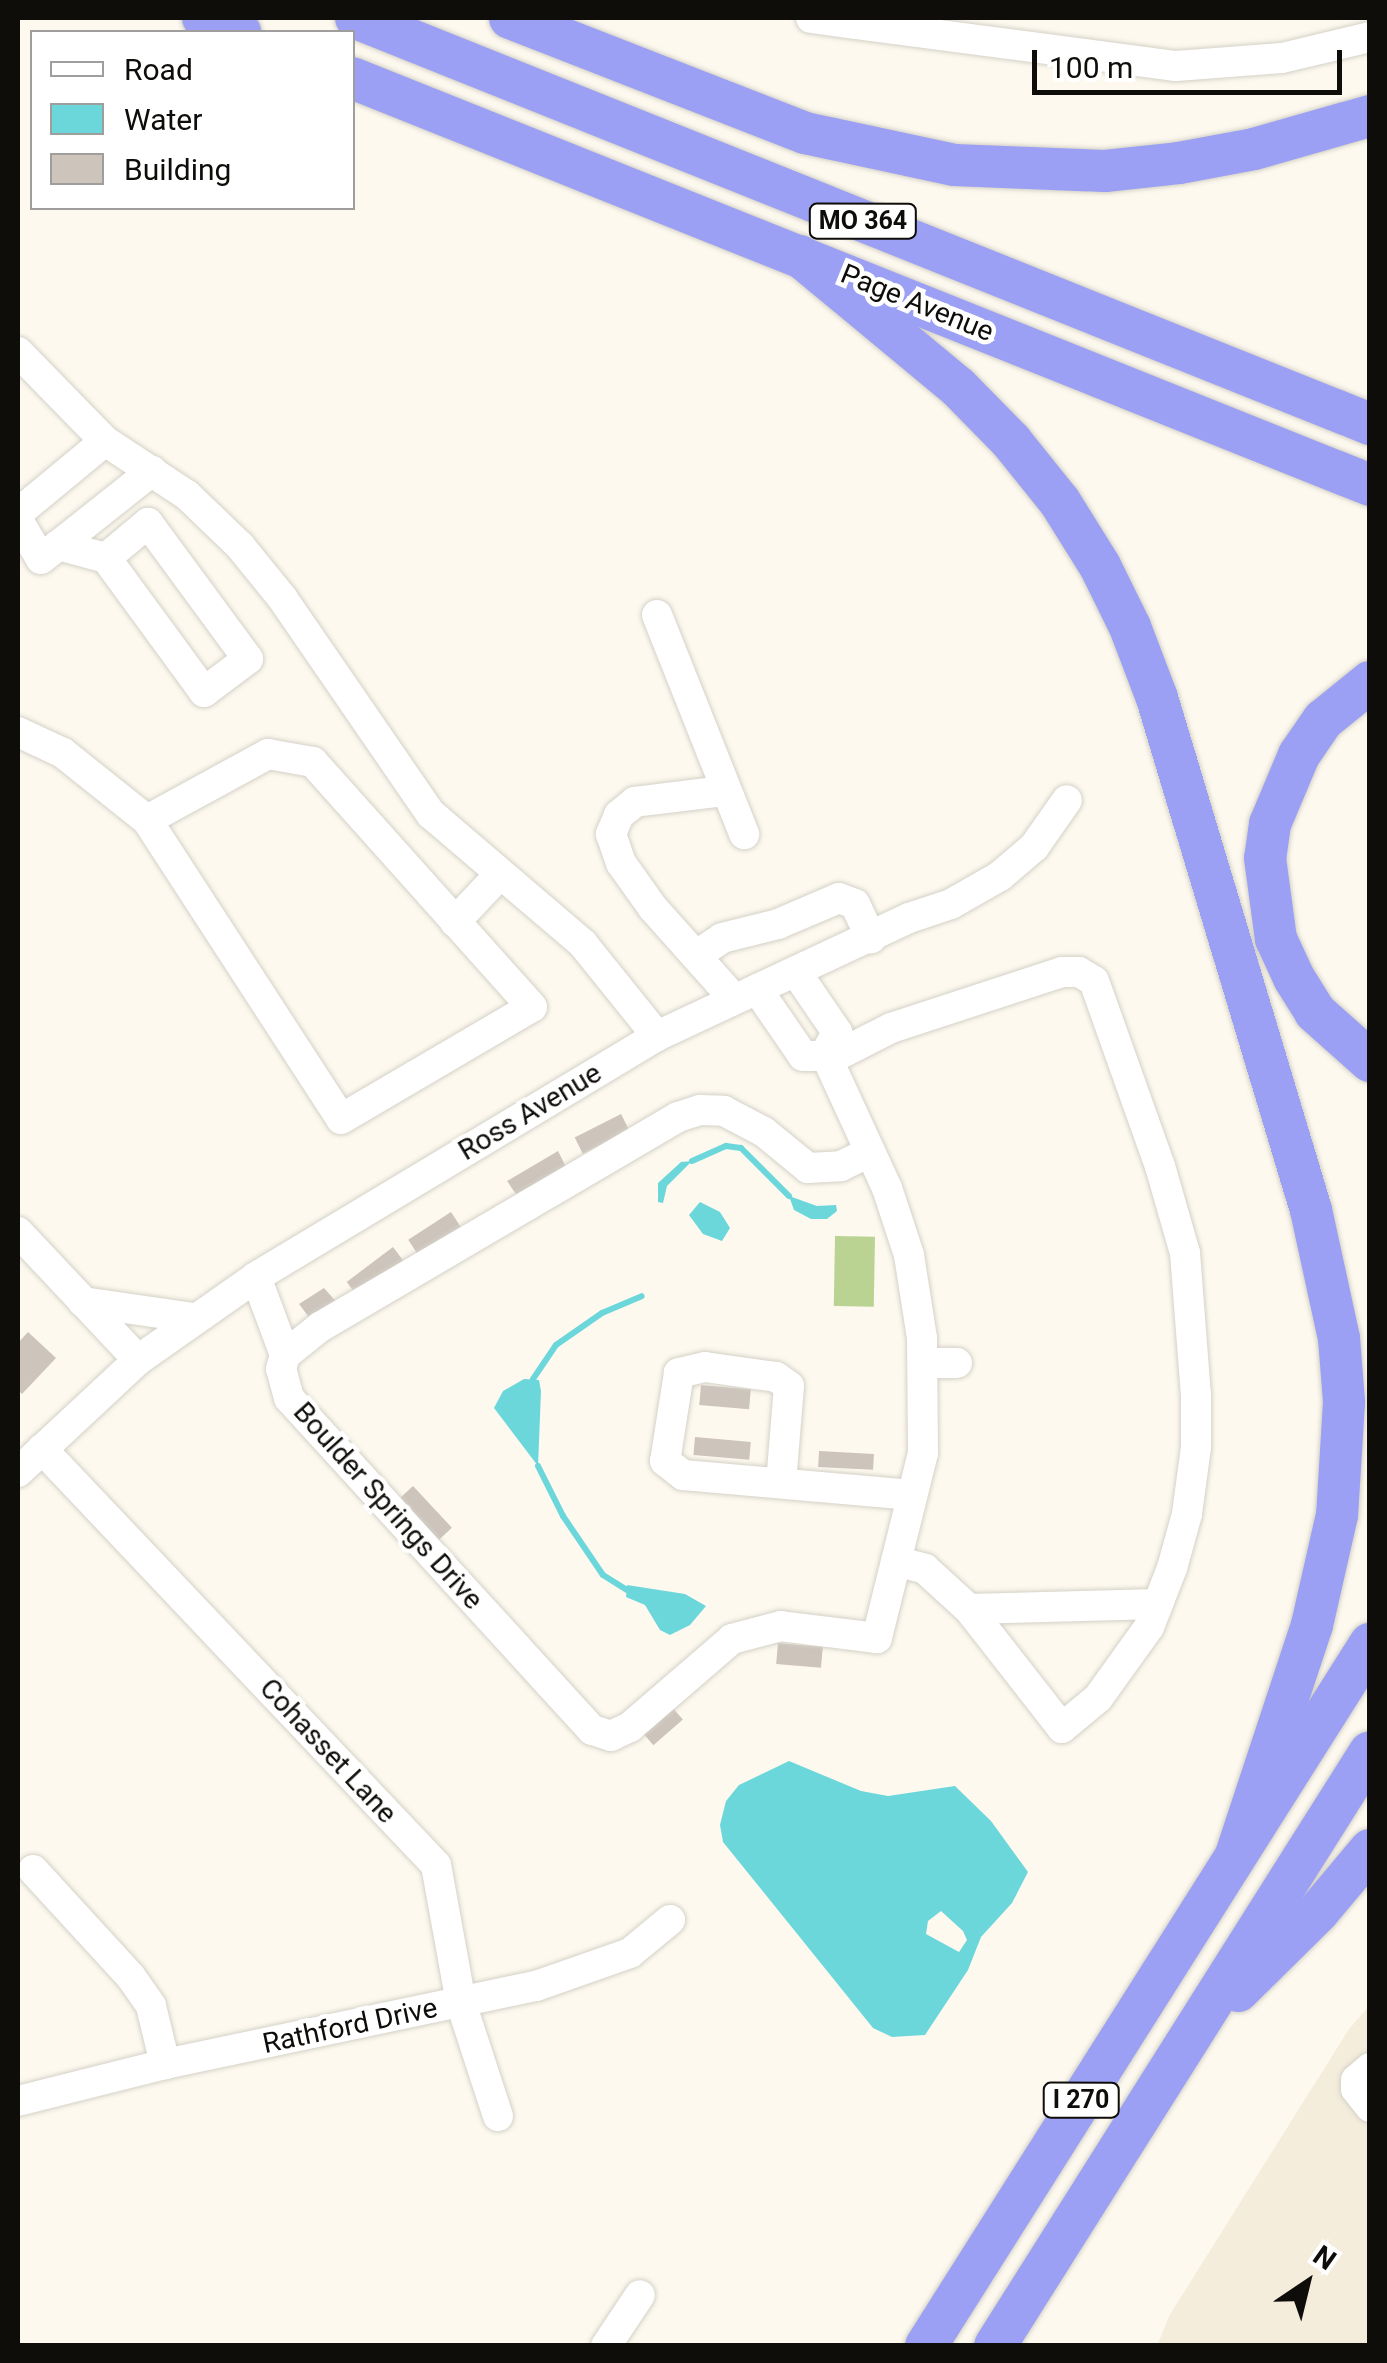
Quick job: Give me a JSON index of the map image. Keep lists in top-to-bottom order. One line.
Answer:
{"streets":{"highway":["MO 364","Page Avenue","I 270"],"street":["Ross Avenue","Boulder Springs Drive","Cohasset Lane","Rathford Drive"]},"crossings":[["Ross Avenue","Cohasset Lane"],["Cohasset Lane","Rathford Drive"]],"legend":["Road","Water","Building"],"scale_bar":"100 m","north":"top right"}
